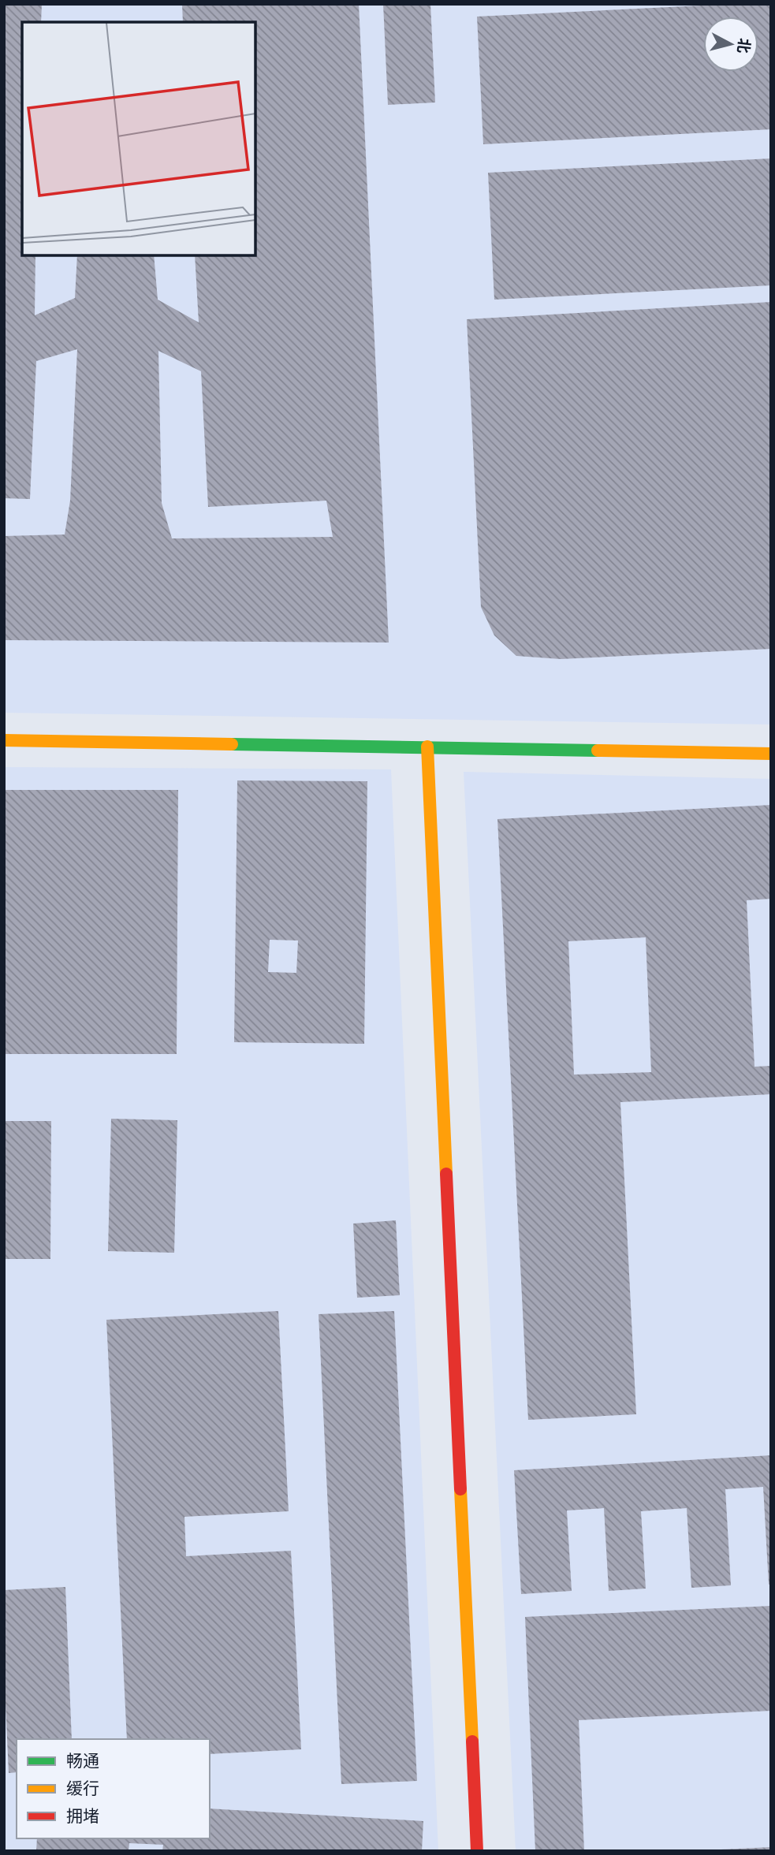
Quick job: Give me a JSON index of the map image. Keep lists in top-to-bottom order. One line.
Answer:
{"legend":["畅通","缓行","拥堵"],"north":"right"}
